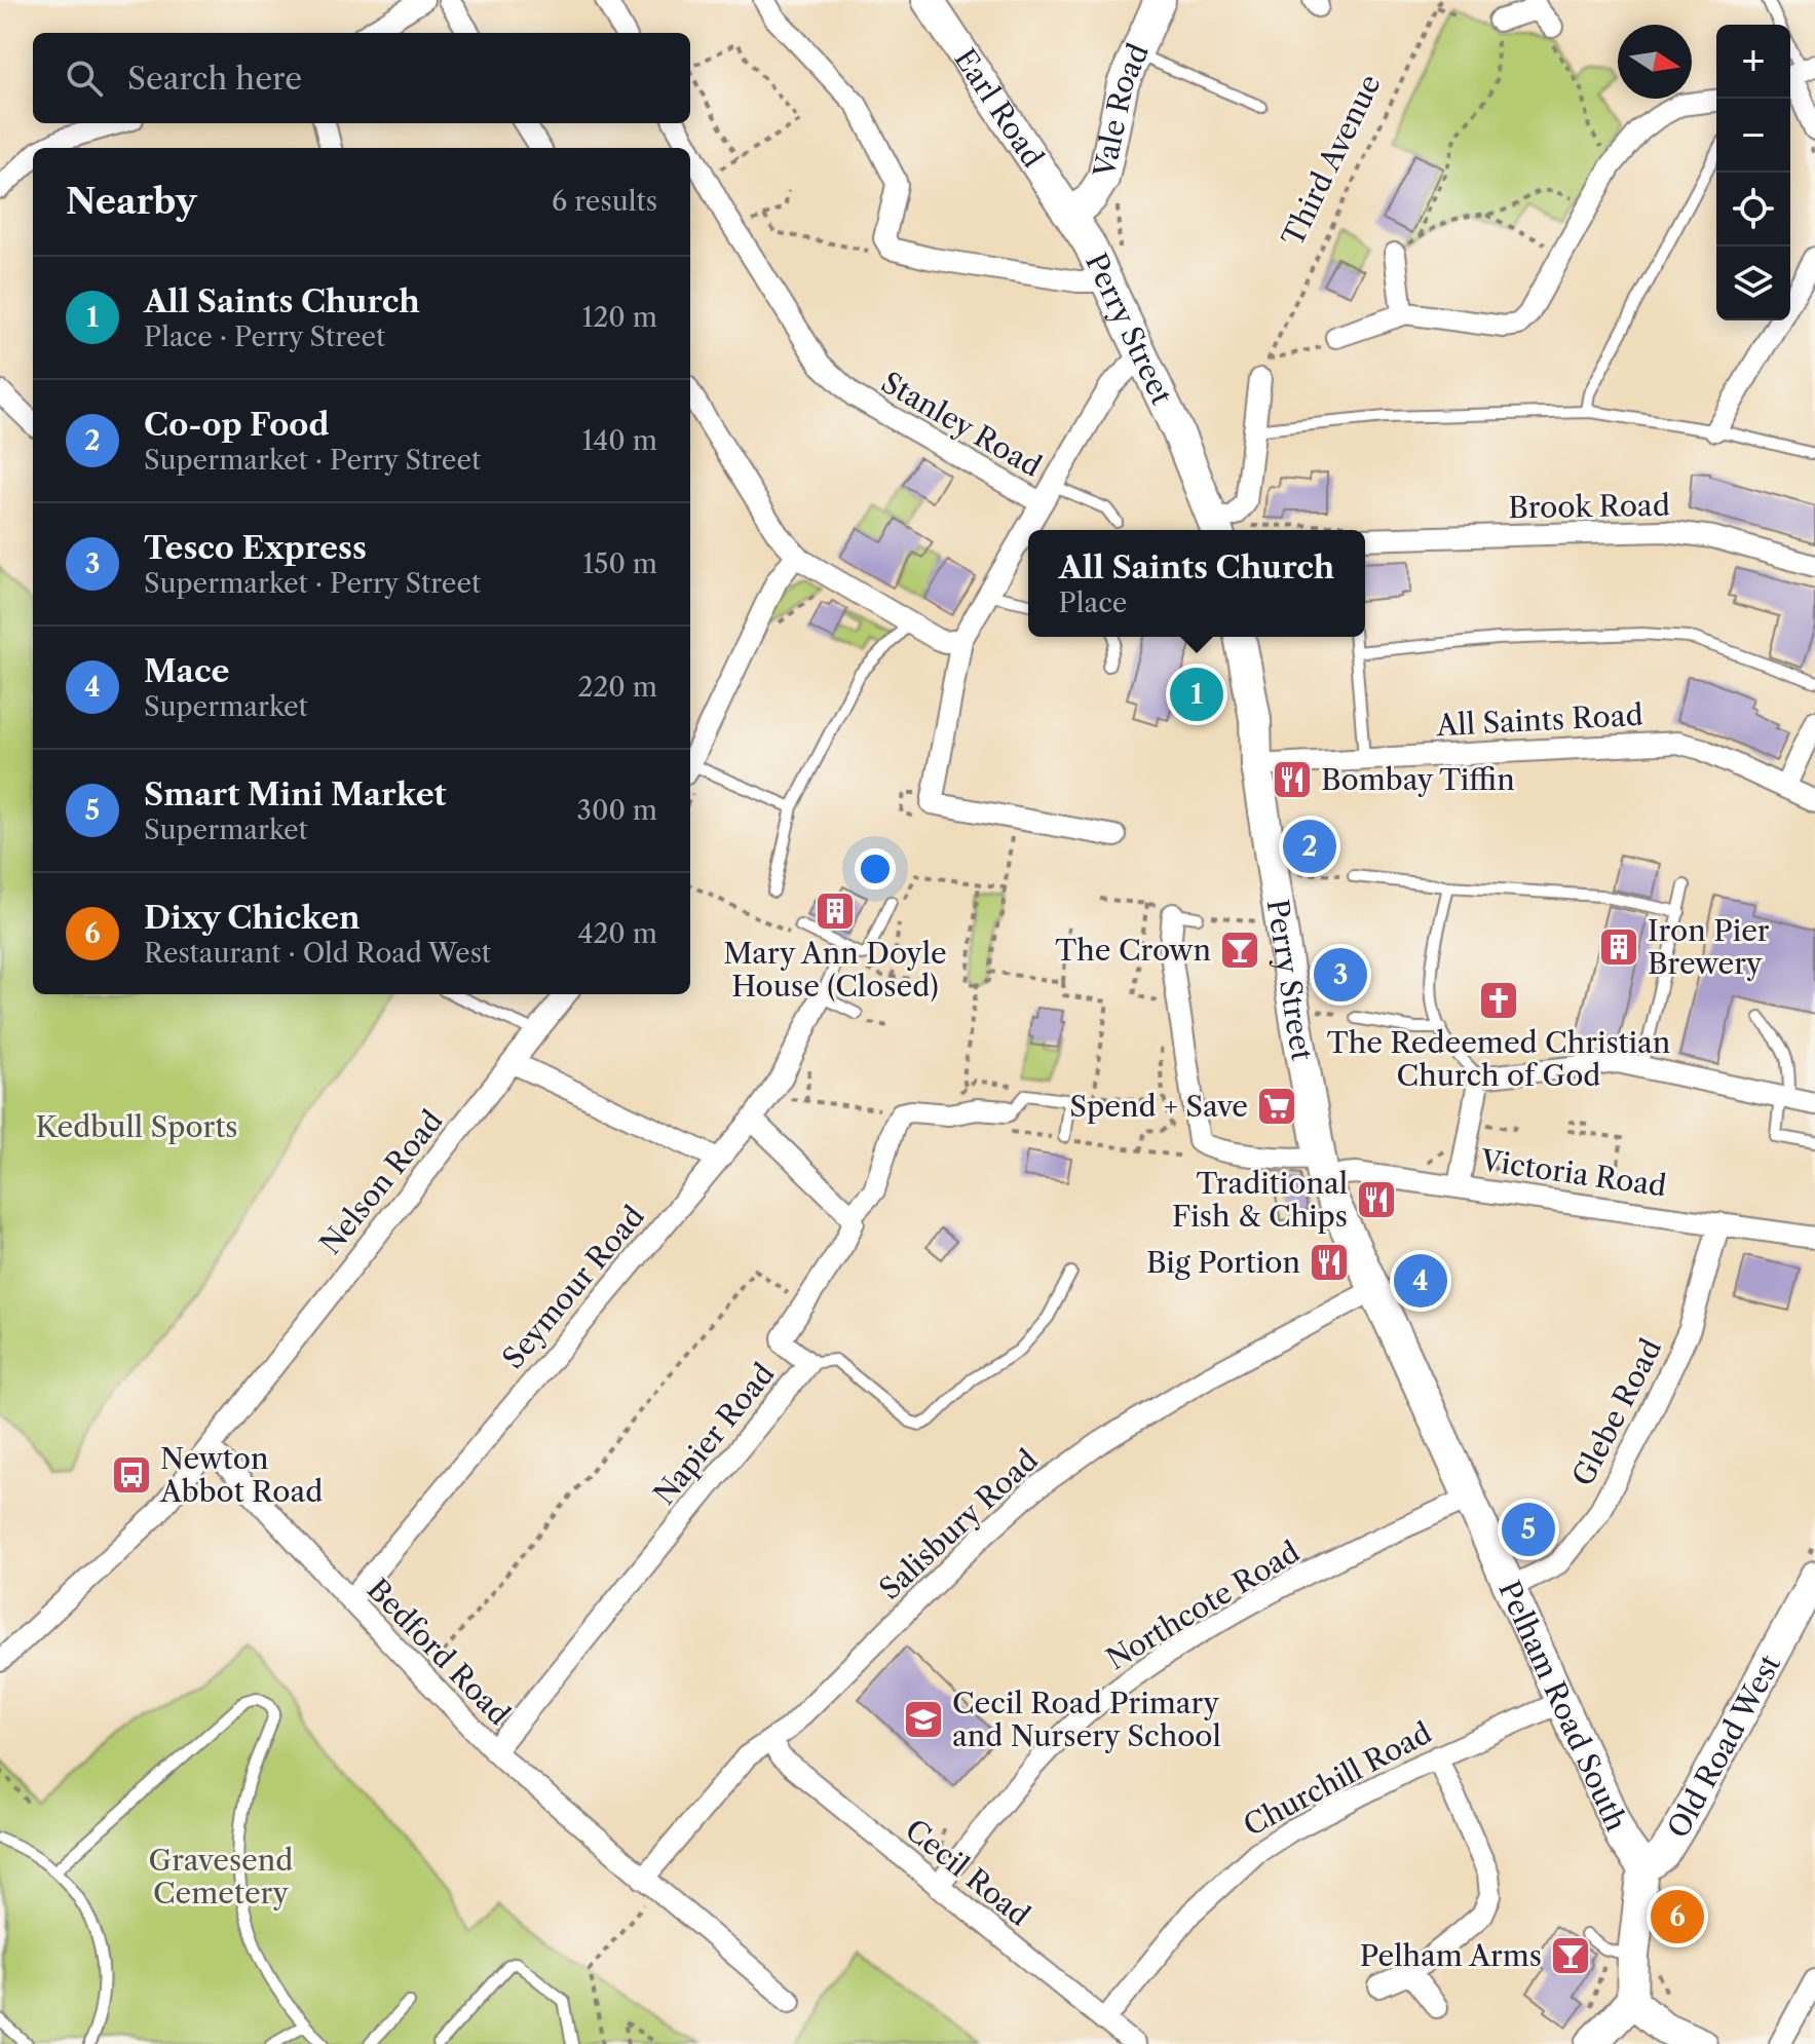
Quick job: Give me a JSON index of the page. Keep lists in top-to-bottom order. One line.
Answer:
{"streets":{"street":["Earl Road","Vale Road","Perry Street","Stanley Road","Brook Road","All Saints Road","Victoria Road","Nelson Road","Seymour Road","Glebe Road","Napier Road","Salisbury Road","Northcote Road","Bedford Road","Pelham Road South","Old Road West","Churchill Road","Cecil Road"],"path":["Third Avenue"]},"crossings":[["Earl Road","Vale Road"],["Earl Road","Perry Street"],["Vale Road","Perry Street"],["Perry Street","All Saints Road"],["Perry Street","Victoria Road"],["Perry Street","Pelham Road South"],["Victoria Road","Glebe Road"],["Victoria Road","Pelham Road South"],["Nelson Road","Bedford Road"],["Seymour Road","Bedford Road"],["Glebe Road","Pelham Road South"],["Napier Road","Bedford Road"],["Salisbury Road","Bedford Road"],["Salisbury Road","Pelham Road South"],["Salisbury Road","Cecil Road"],["Northcote Road","Pelham Road South"],["Northcote Road","Cecil Road"],["Pelham Road South","Old Road West"],["Pelham Road South","Churchill Road"],["Churchill Road","Cecil Road"]],"parks":["Kedbull Sports","Gravesend Cemetery"],"places":{"restaurant":["Bombay Tiffin","Traditional Fish & Chips","Big Portion"],"building":["Mary Ann Doyle House (Closed)","Iron Pier Brewery"],"bar":["The Crown","Pelham Arms"],"church":["The Redeemed Christian Church of God"],"supermarket":["Spend + Save"],"bus stop":["Newton Abbot Road"],"school or university":["Cecil Road Primary and Nursery School"]},"north":"right","page":{"map_buttons":["+","−"],"search":"Search here","heading":["Nearby","6 results"],"list":[{"mark":"1","name":"All Saints Church","note":"Place · Perry Street","value":"120 m"},{"mark":"2","name":"Co-op Food","note":"Supermarket · Perry Street","value":"140 m"},{"mark":"3","name":"Tesco Express","note":"Supermarket · Perry Street","value":"150 m"},{"mark":"4","name":"Mace","note":"Supermarket","value":"220 m"},{"mark":"5","name":"Smart Mini Market","note":"Supermarket","value":"300 m"},{"mark":"6","name":"Dixy Chicken","note":"Restaurant · Old Road West","value":"420 m"}],"popup":["All Saints Church","Place"],"pins":["1","2","3","4","5","6"]}}
